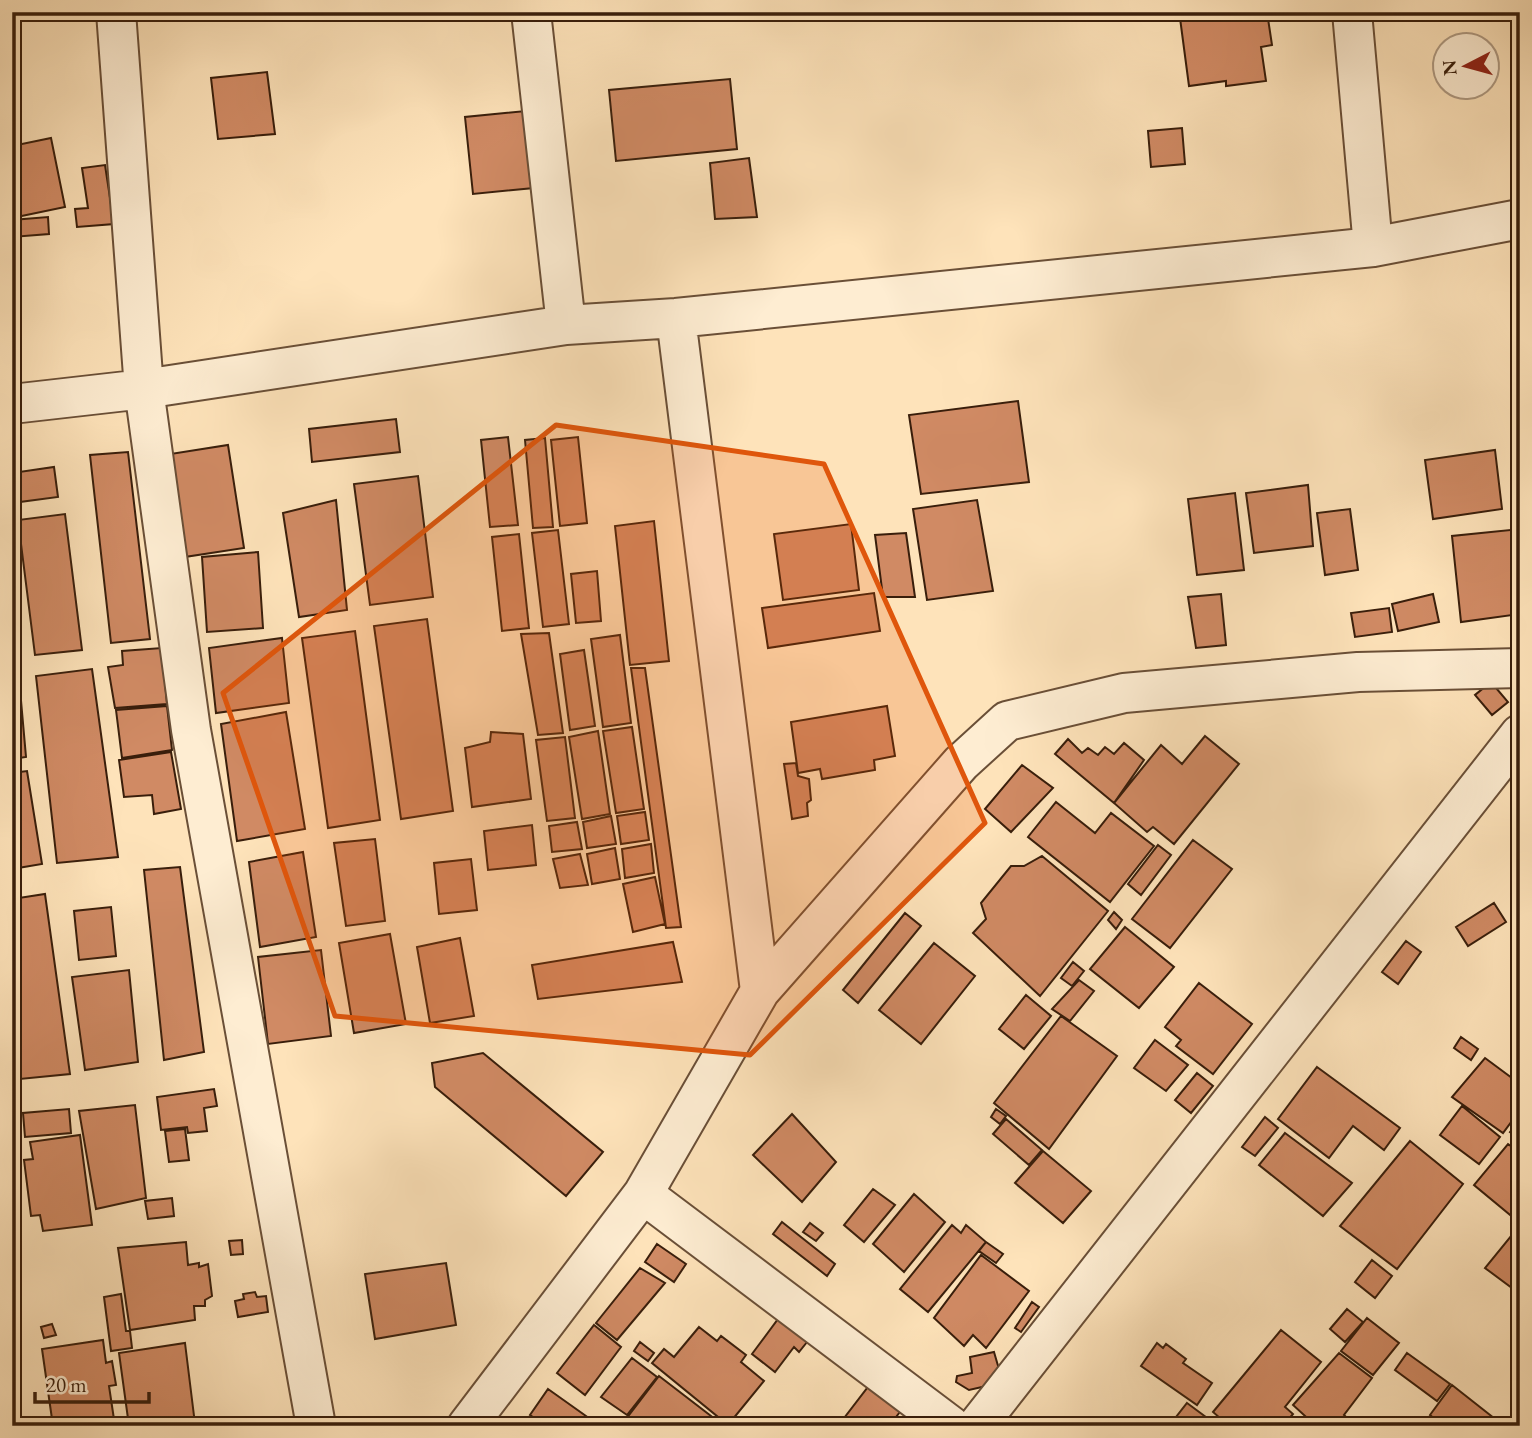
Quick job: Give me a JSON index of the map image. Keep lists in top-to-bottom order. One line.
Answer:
{"scale_bar":"20 m","north":"left"}
